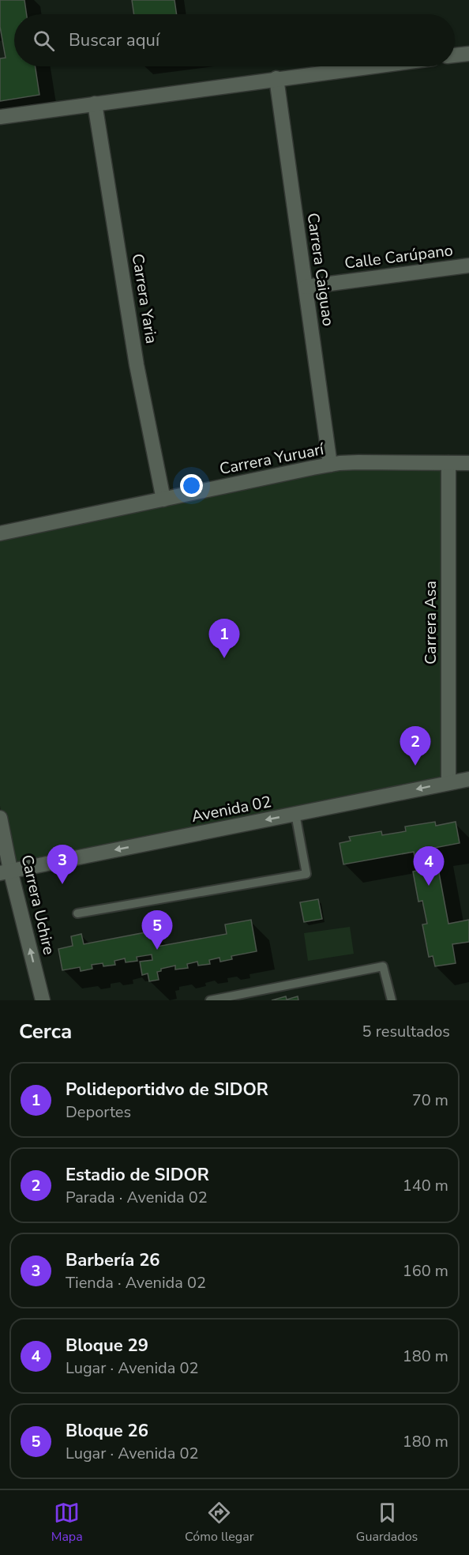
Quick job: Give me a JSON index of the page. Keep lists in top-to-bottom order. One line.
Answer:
{"streets":{"street":["Calle Carúpano","Carrera Caiguao","Carrera Yaria","Carrera Yuruarí","Carrera Asa","Avenida 02","Carrera Uchire"]},"crossings":[["Calle Carúpano","Carrera Caiguao"],["Carrera Caiguao","Carrera Yuruarí"],["Carrera Yaria","Carrera Yuruarí"],["Carrera Yuruarí","Carrera Asa"],["Carrera Asa","Avenida 02"],["Avenida 02","Carrera Uchire"]],"one_way":["Avenida 02","Carrera Uchire"],"page":{"search":"Buscar aquí","pins":["1","2","3","4","5"],"heading":["Cerca","5 resultados"],"list":[{"mark":"1","name":"Polideportidvo de SIDOR","note":"Deportes","value":"70 m"},{"mark":"2","name":"Estadio de SIDOR","note":"Parada · Avenida 02","value":"140 m"},{"mark":"3","name":"Barbería 26","note":"Tienda · Avenida 02","value":"160 m"},{"mark":"4","name":"Bloque 29","note":"Lugar · Avenida 02","value":"180 m"},{"mark":"5","name":"Bloque 26","note":"Lugar · Avenida 02","value":"180 m"}],"nav":["Mapa","Cómo llegar","Guardados"]}}
